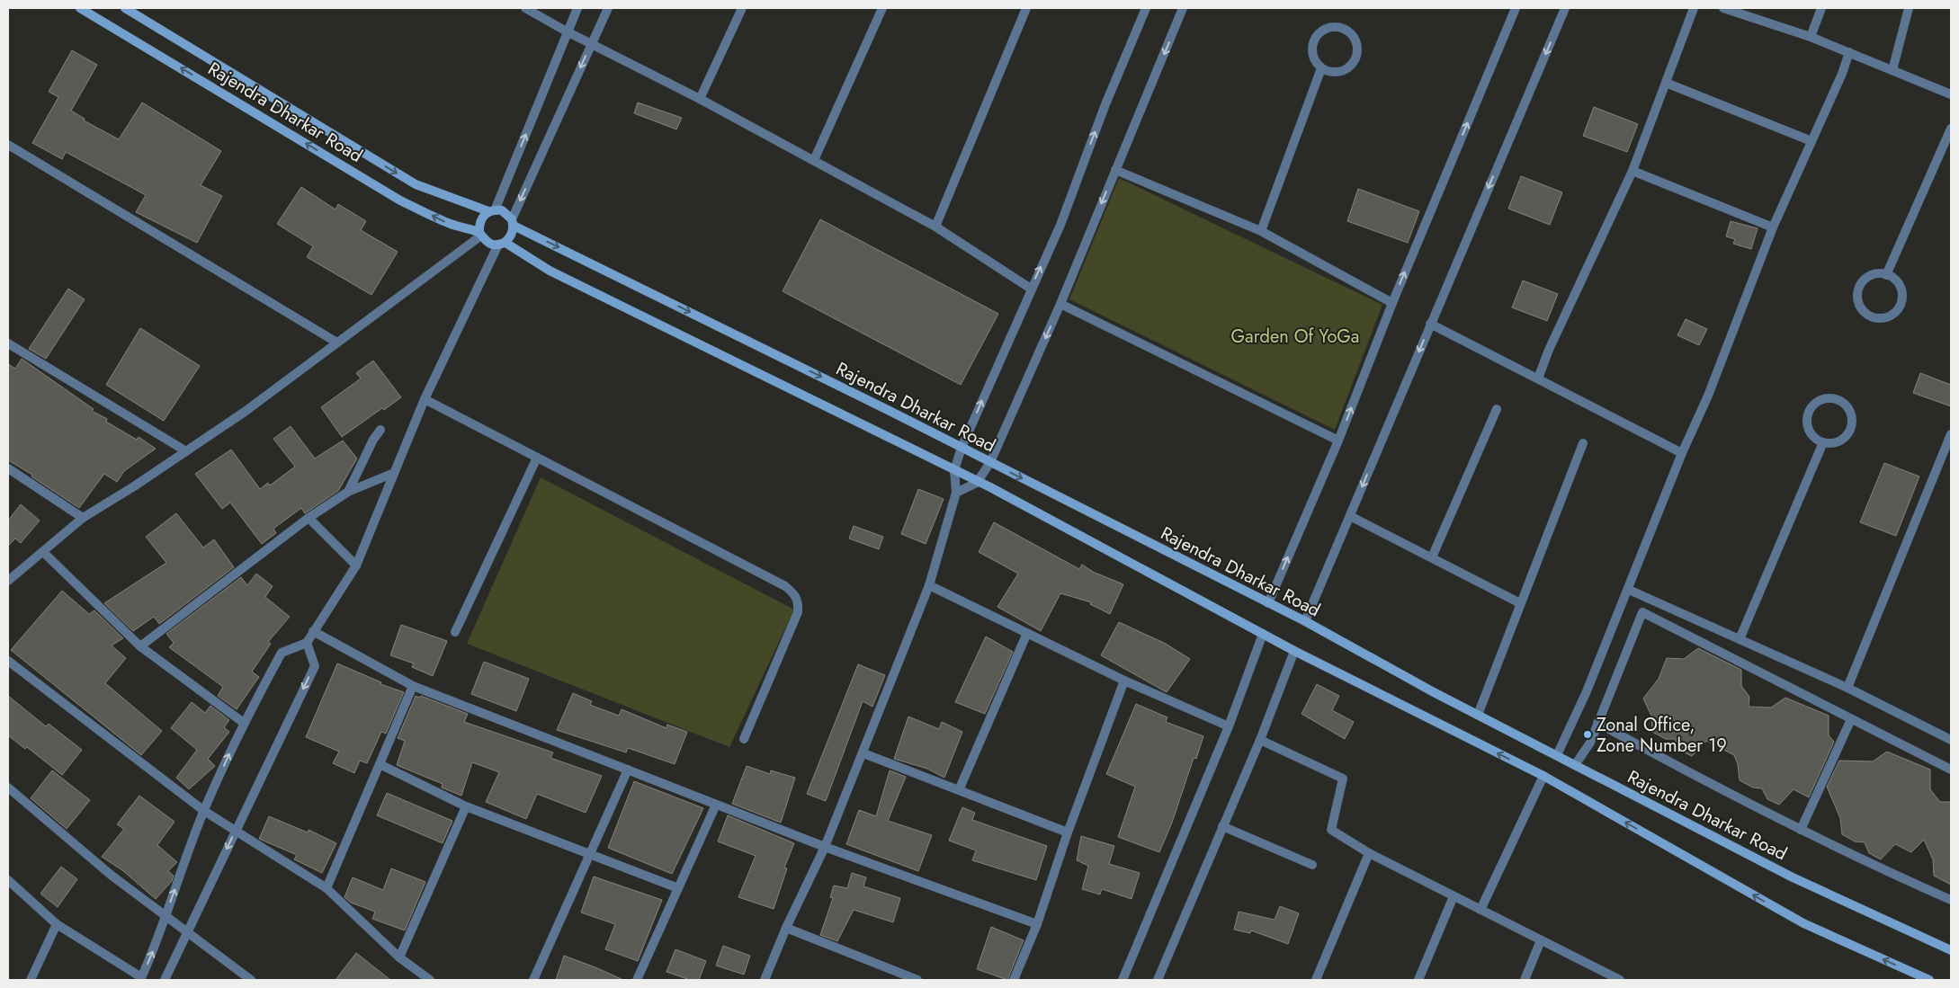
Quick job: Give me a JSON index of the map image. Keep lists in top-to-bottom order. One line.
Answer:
{"streets":{"main road":["Rajendra Dharkar Road"]},"parks":["Garden Of YoGa"],"places":["Zonal Office, Zone Number 19"]}
